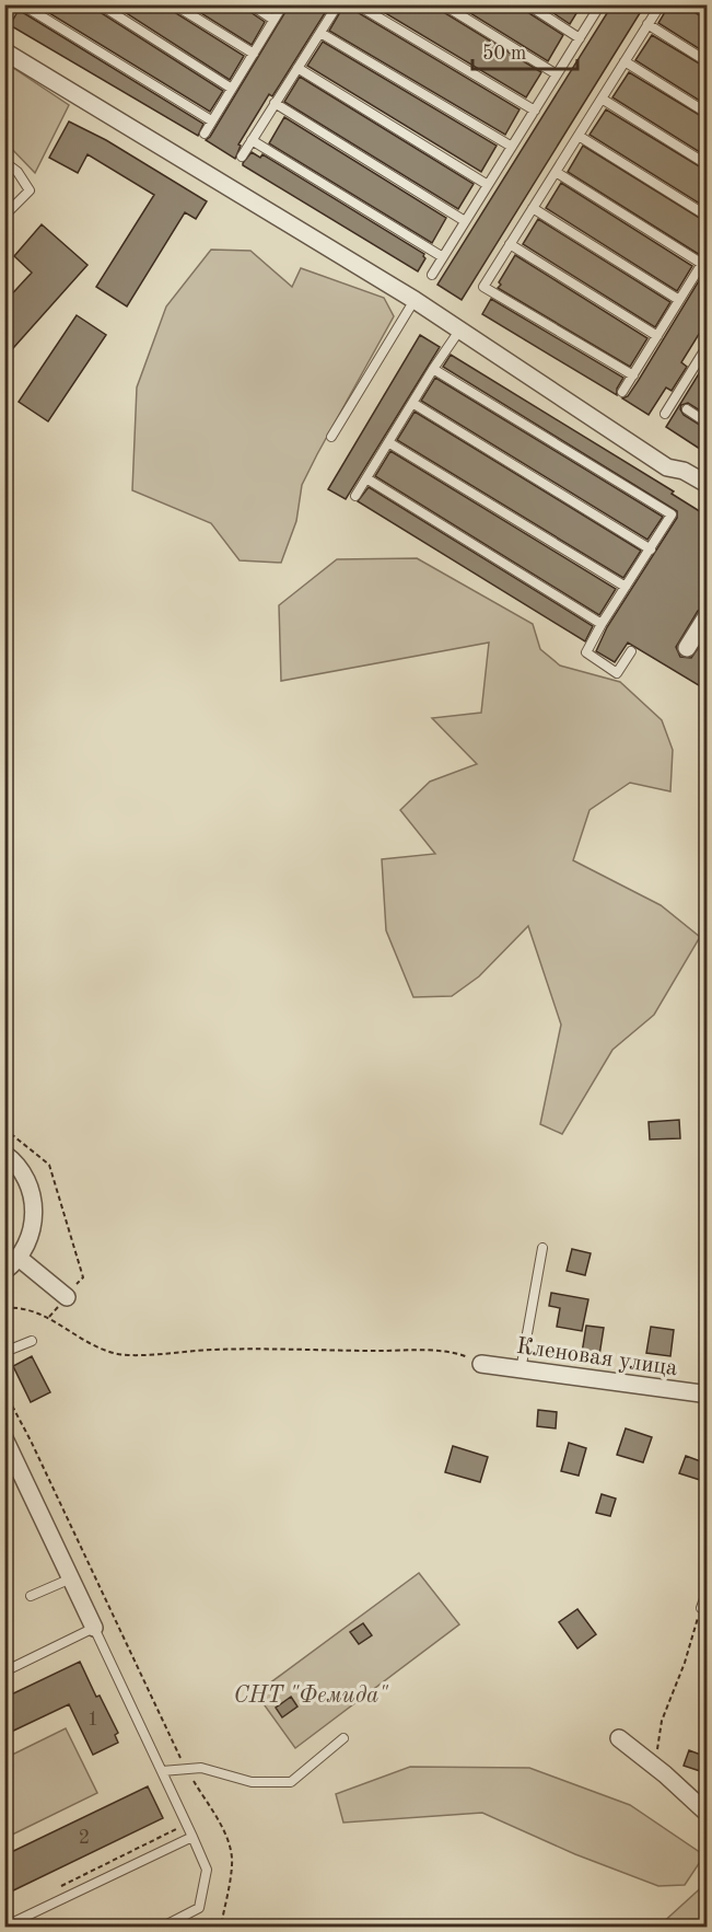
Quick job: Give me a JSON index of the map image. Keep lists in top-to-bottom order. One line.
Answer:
{"streets":{"street":["Кленовая улица"]},"parks":["СНТ \"Фемида\""],"house_numbers":["1","2"],"scale_bar":"50 m"}
